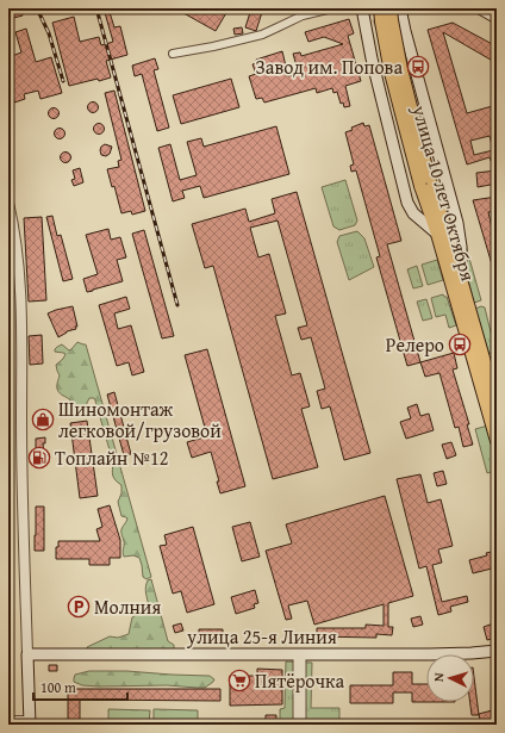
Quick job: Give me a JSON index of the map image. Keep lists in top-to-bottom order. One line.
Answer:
{"streets":{"main road":["улица 10 лет Октября","улица 25-я Линия"]},"places":{"bus stop":["Завод им. Попова","Релеро"],"shop":["Шиномонтаж легковой/грузовой"],"fuel station":["Топлайн №12"],"parking":["Молния"],"supermarket":["Пятёрочка"]},"scale_bar":"100 m","north":"left"}
